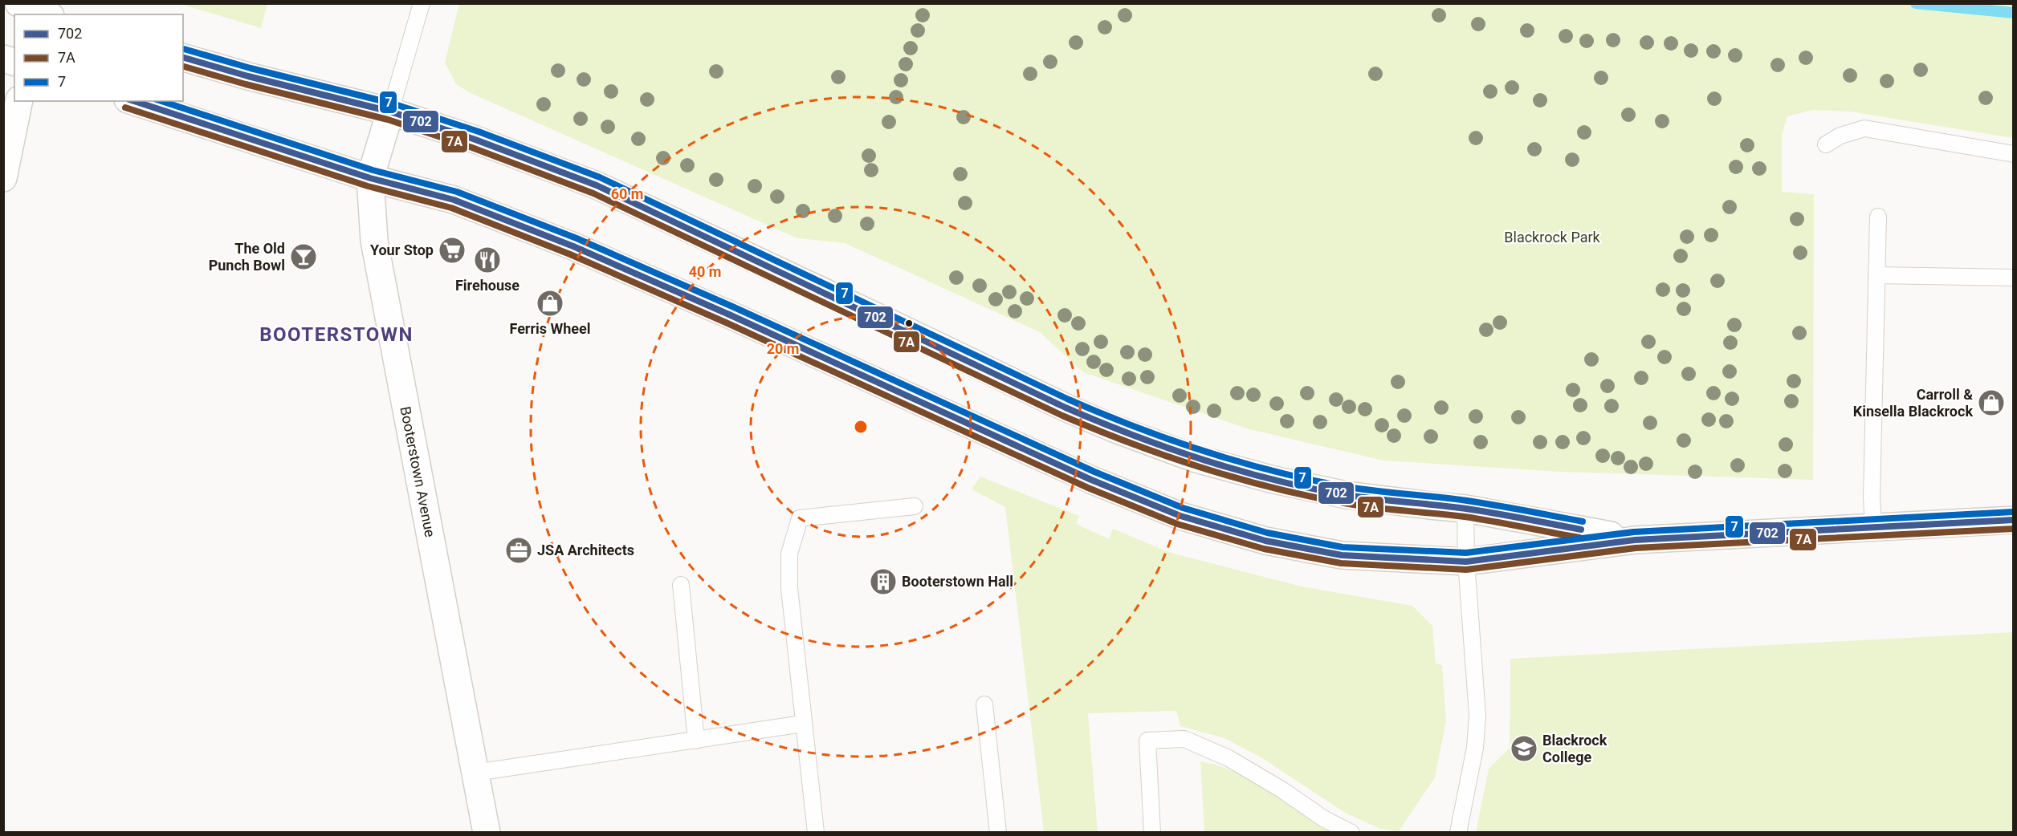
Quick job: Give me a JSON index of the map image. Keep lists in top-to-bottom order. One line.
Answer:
{"streets":{"main road":["Booterstown Avenue"]},"districts":["BOOTERSTOWN"],"parks":["Blackrock Park"],"places":{"supermarket":["Your Stop"],"bar":["The Old Punch Bowl"],"restaurant":["Firehouse"],"shop":["Ferris Wheel","Carroll & Kinsella Blackrock"],"office":["JSA Architects"],"building":["Booterstown Hall"],"school or university":["Blackrock College"]},"lines":["transit line 7","transit line 702","transit line 7A"],"legend":["702","7A","7"],"rings":["60 m","40 m","20 m"]}
